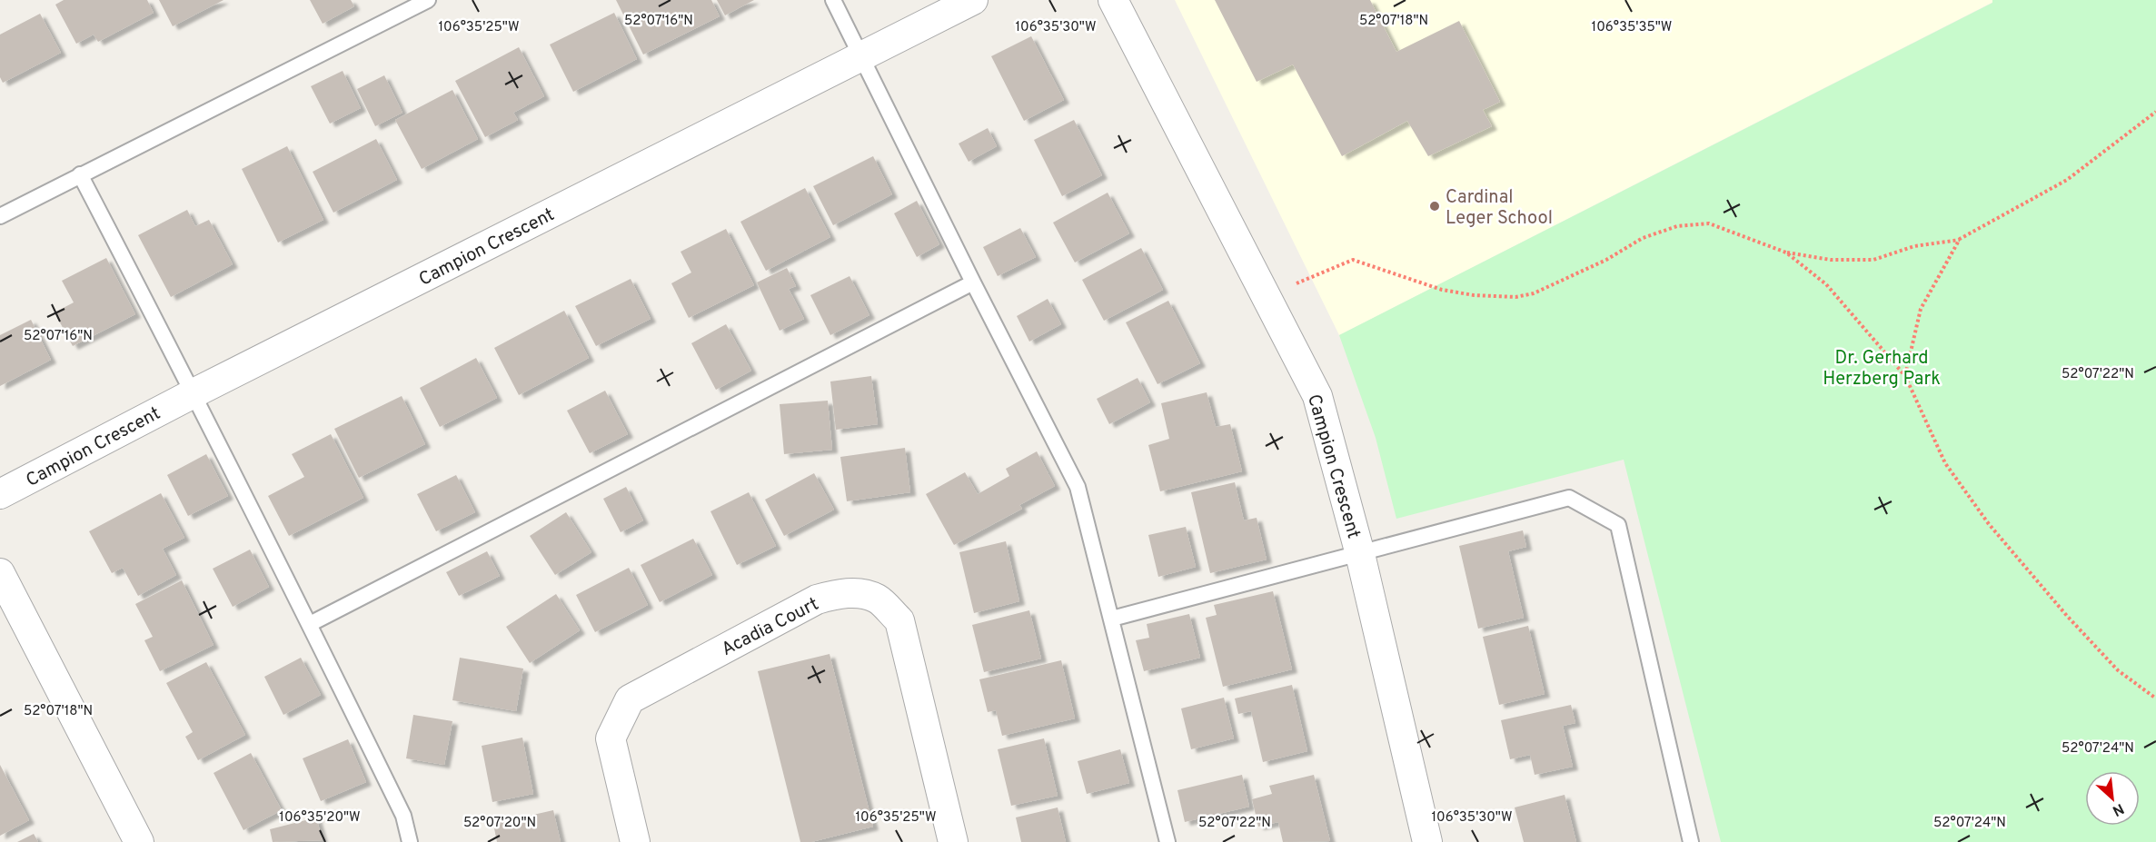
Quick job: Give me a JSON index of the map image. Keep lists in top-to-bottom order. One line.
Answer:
{"streets":{"street":["Campion Crescent","Acadia Court"]},"parks":["Dr. Gerhard Herzberg Park"],"places":["Cardinal Leger School"],"north":"bottom right","coordinates":["52°07'16\"N","52°07'18\"N","106°35'25\"W","106°35'30\"W","106°35'35\"W","52°07'22\"N","52°07'24\"N","106°35'20\"W","52°07'20\"N"]}
